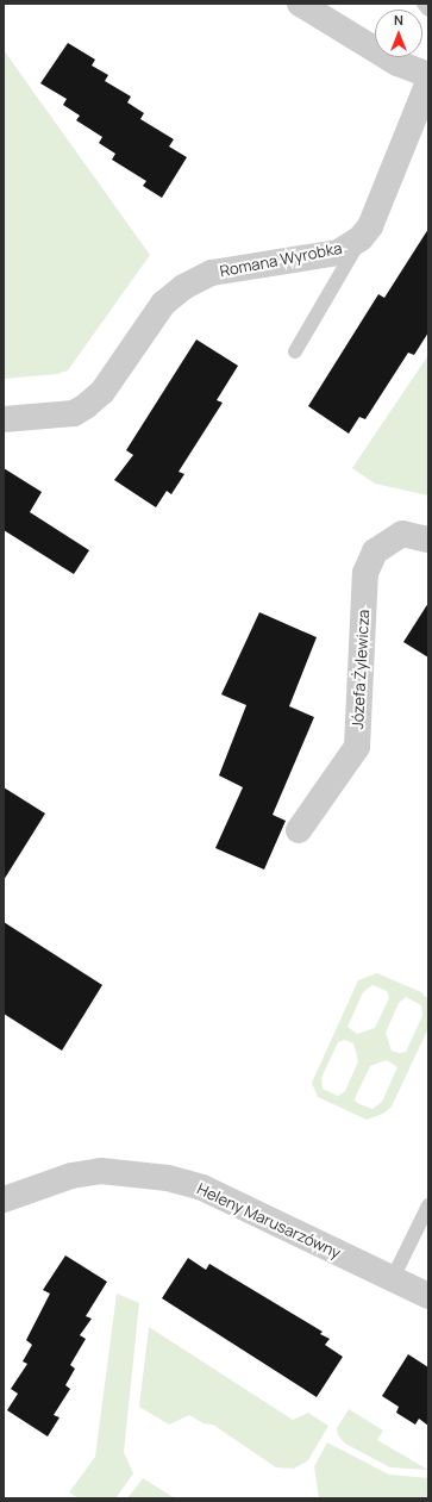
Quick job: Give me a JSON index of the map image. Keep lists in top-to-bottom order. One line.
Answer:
{"streets":{"street":["Romana Wyrobka","Józefa Żylewicza","Heleny Marusarzówny"]},"north":"top"}
